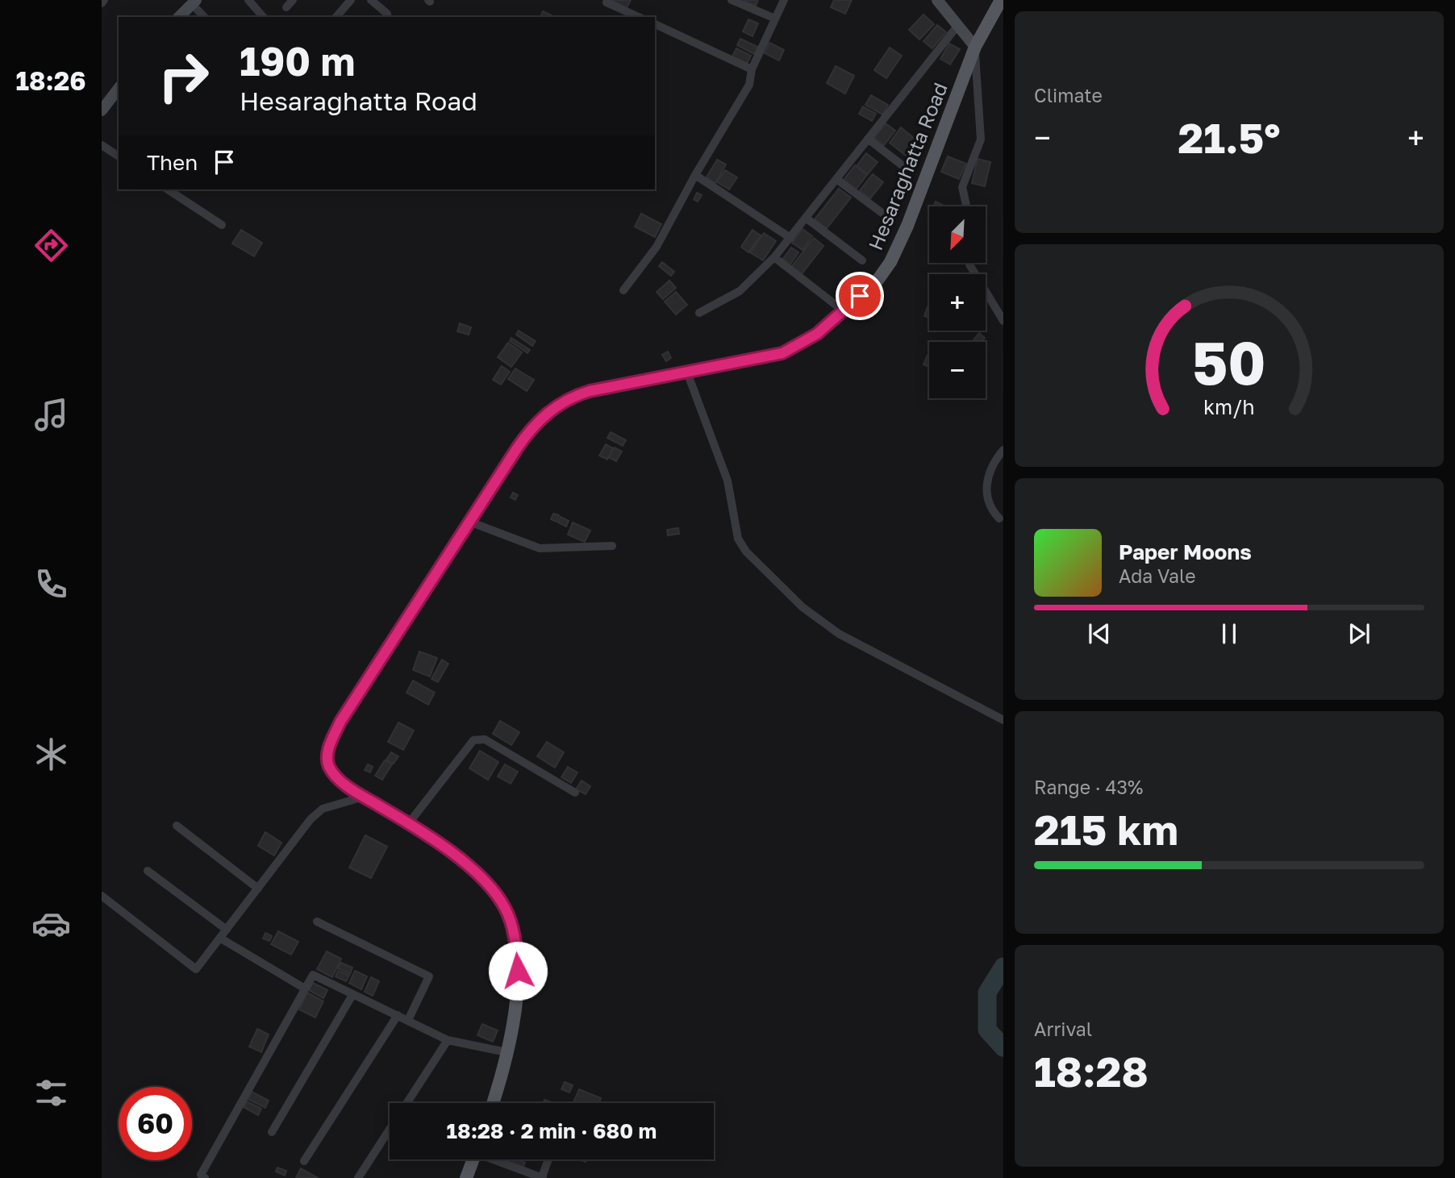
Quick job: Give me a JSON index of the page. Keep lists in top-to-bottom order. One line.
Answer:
{"streets":{"main road":["Hesaraghatta Road"]},"north":"bottom left","page":{"tabs":"18:26","tile":["Climate",["Range · 43%","215 km"],["Arrival","18:28"]],"turn":["190 m","Hesaraghatta Road"],"heat":["−","21.5°","+"],"then":"Then","map_buttons":["+","−"],"song":["Paper Moons","Ada Vale"],"limit":"60","trip":"18:28 · 2 min · 680 m","gauge":["50","km/h"]}}
